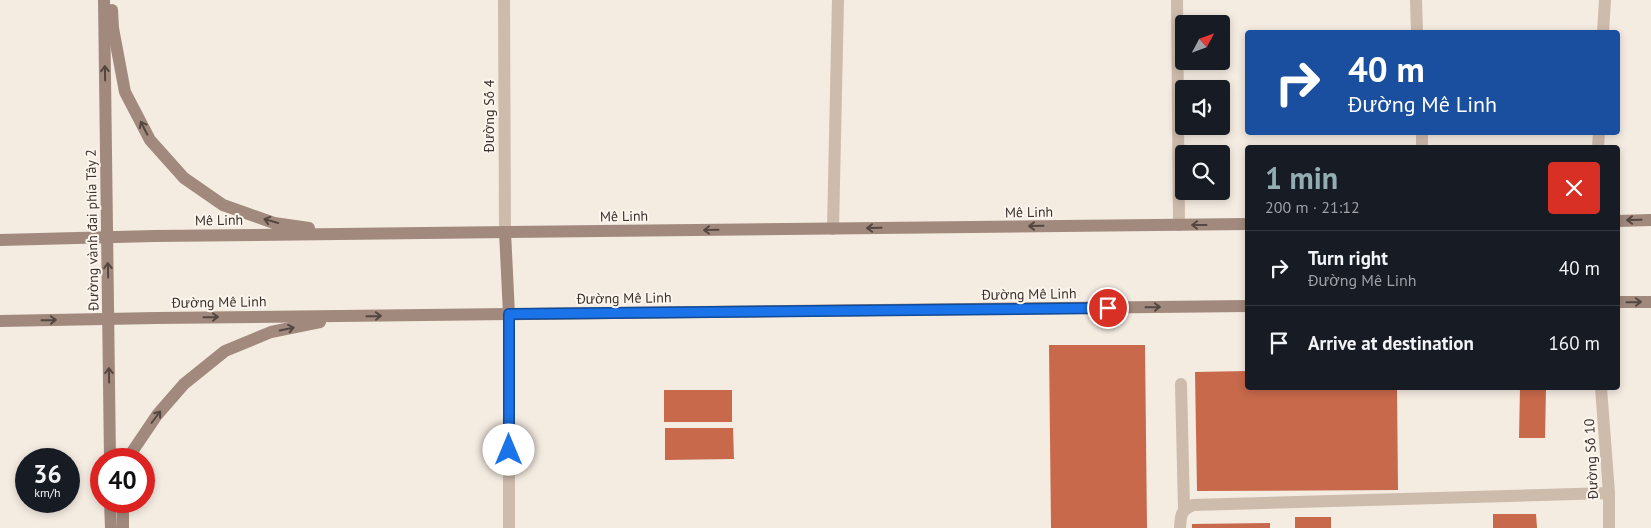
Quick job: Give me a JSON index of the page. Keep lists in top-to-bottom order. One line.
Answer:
{"streets":{"main road":["Mê Linh","Đường vành đai phía Tây 2","Đường Mê Linh"],"street":["Đường Số 4","Đường Số 10"]},"crossings":[["Đường Số 4","Mê Linh"],["Mê Linh","Đường vành đai phía Tây 2"],["Đường vành đai phía Tây 2","Đường Mê Linh"]],"one_way":["Mê Linh","Đường vành đai phía Tây 2","Đường Mê Linh"],"north":"top right","page":{"turn":["40 m","Đường Mê Linh"],"heading":["1 min","200 m · 21:12"],"list":[{"name":"Turn right","note":"Đường Mê Linh","value":"40 m"},{"name":"Arrive at destination","value":"160 m"}],"speed":"36 km/h","limit":"40"}}
